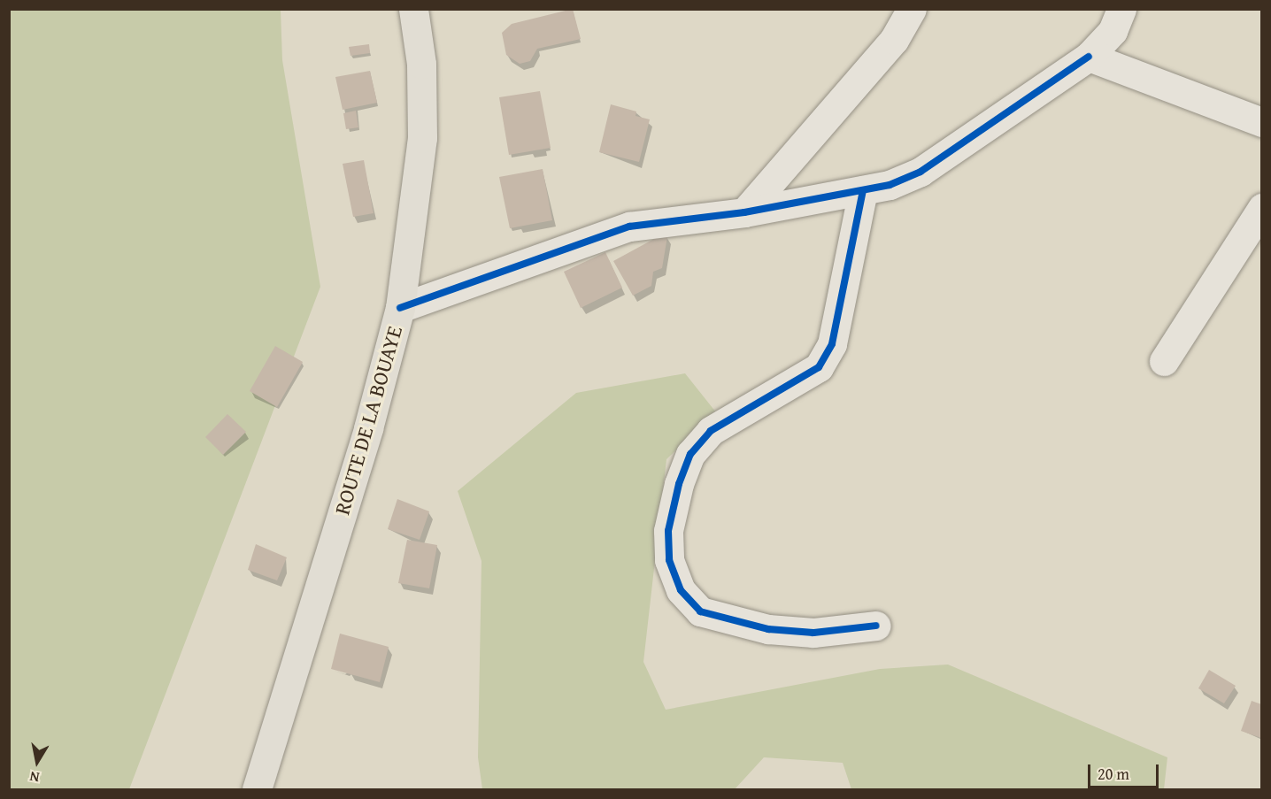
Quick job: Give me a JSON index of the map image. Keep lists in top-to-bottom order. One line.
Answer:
{"streets":{"main road":["ROUTE DE LA BOUAYE"]},"scale_bar":"20 m","north":"bottom"}
